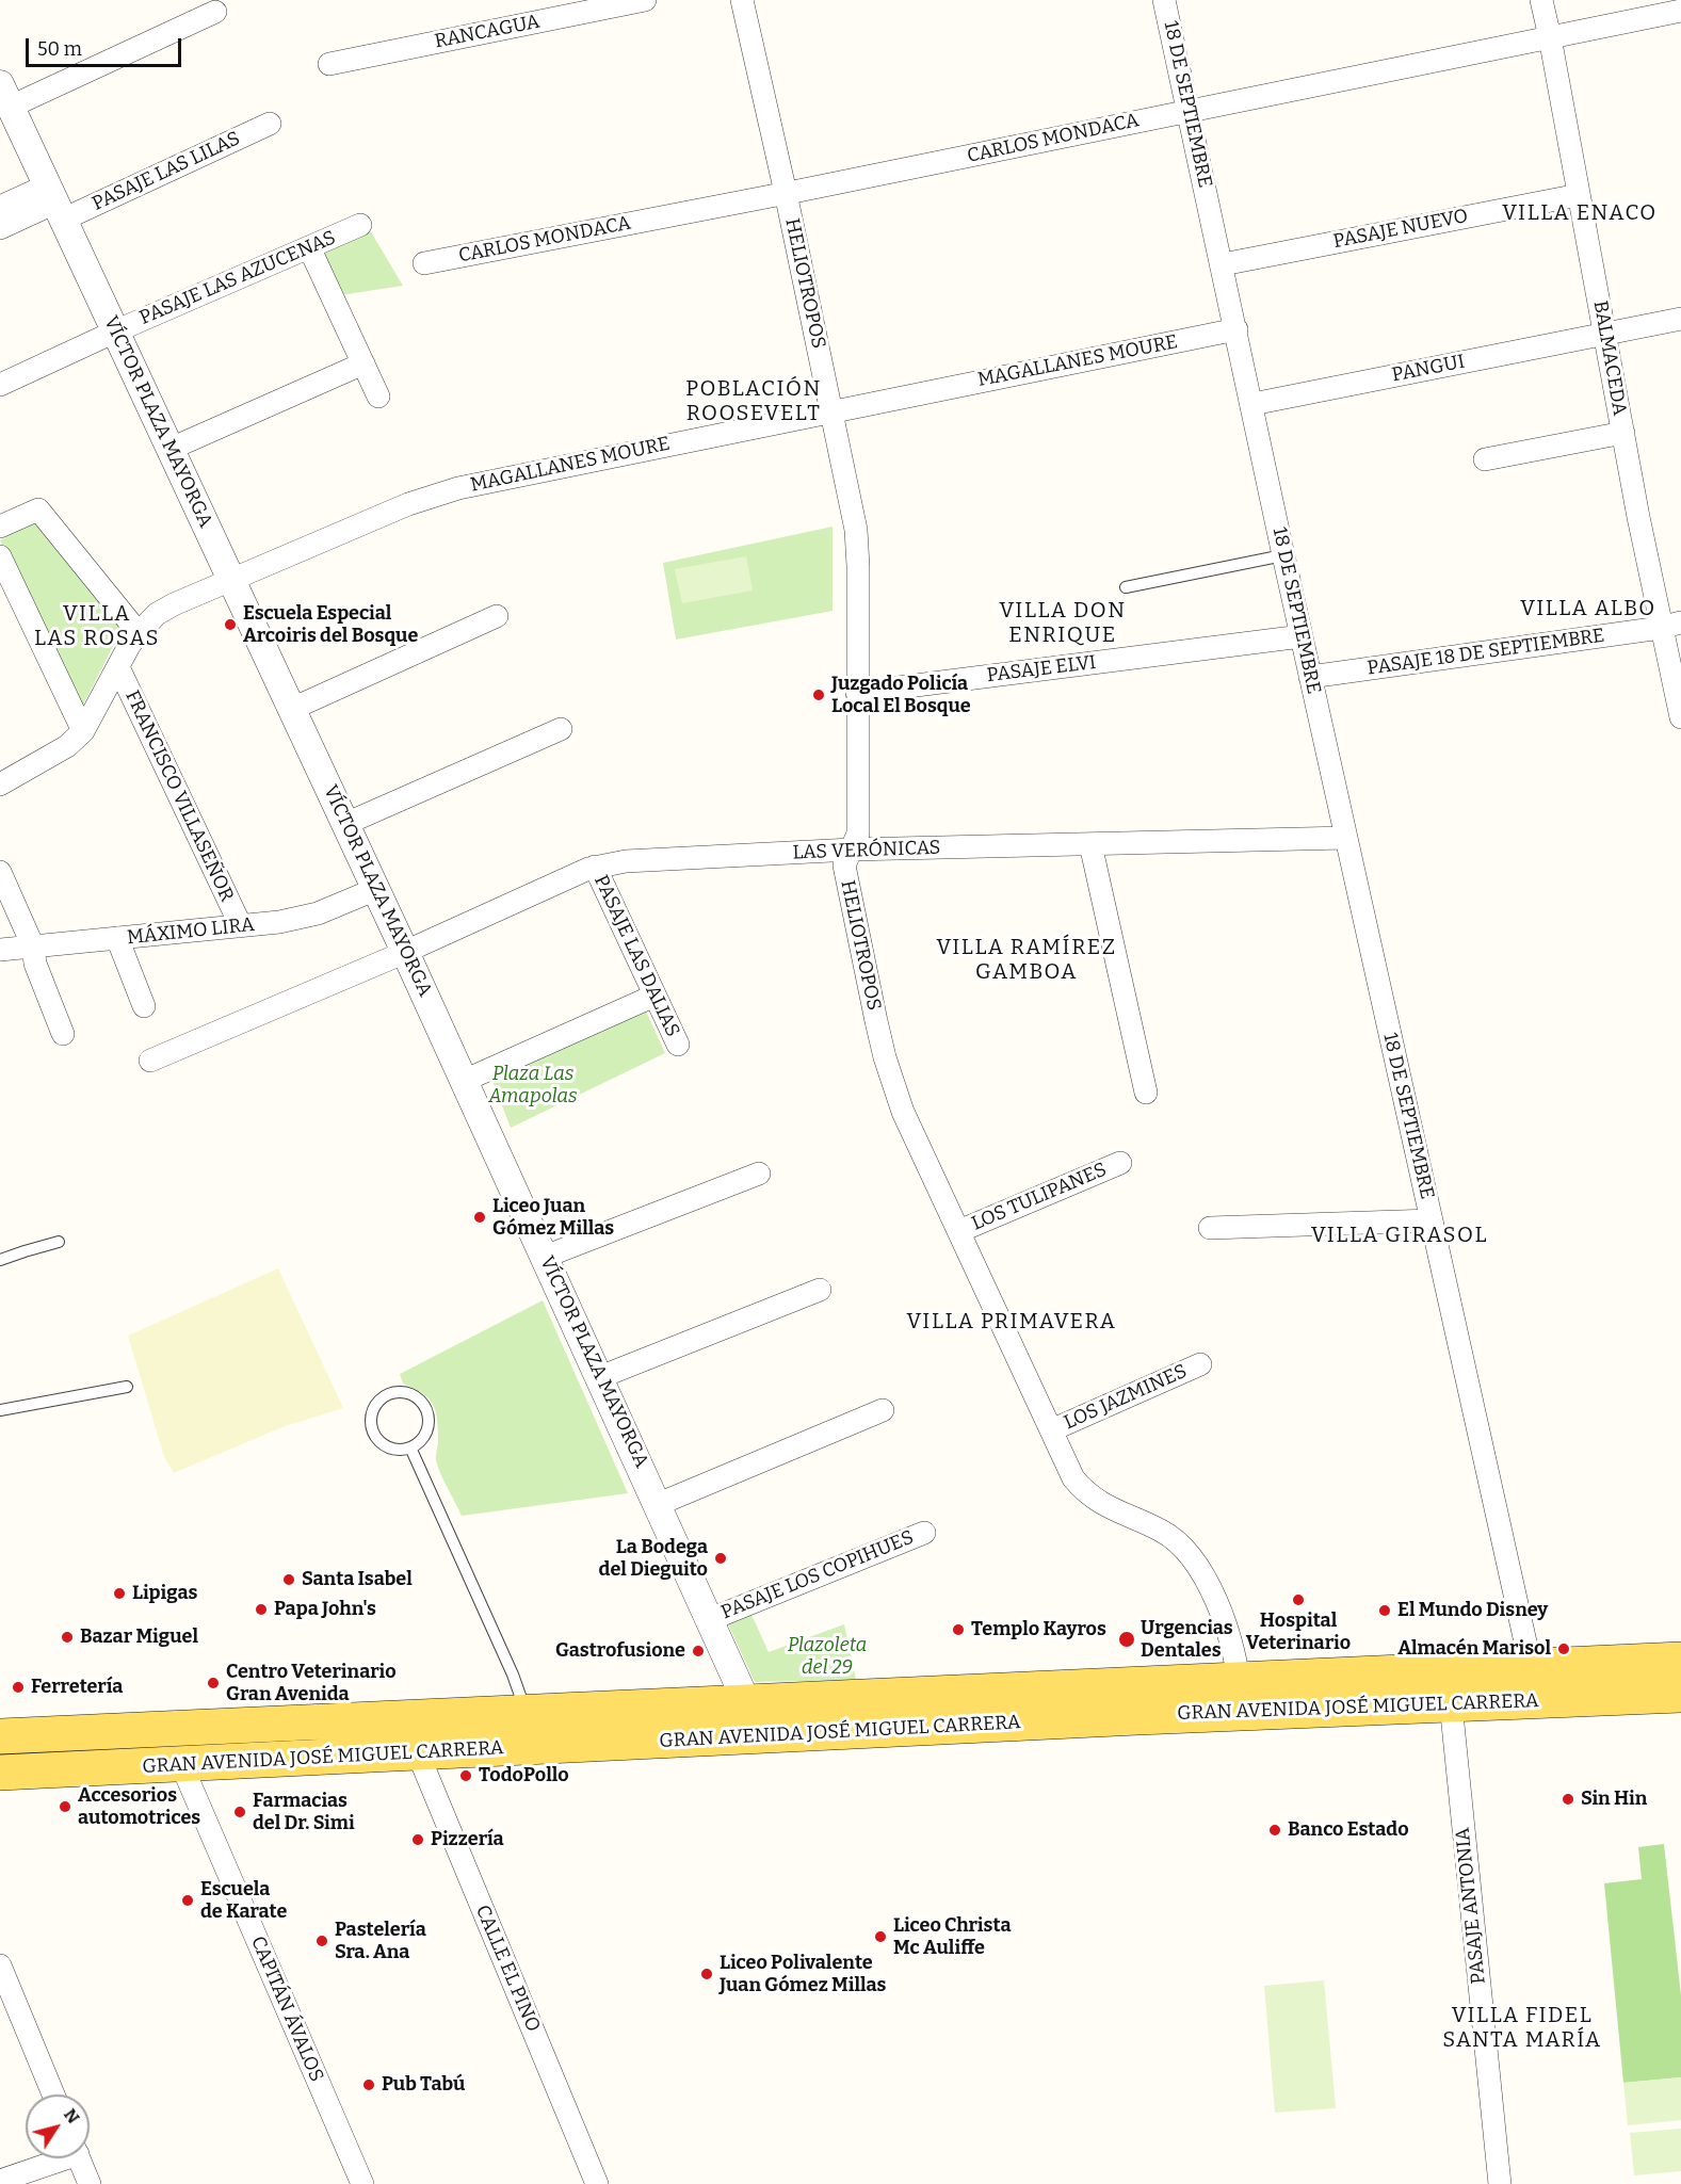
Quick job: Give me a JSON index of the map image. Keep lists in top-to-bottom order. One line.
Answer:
{"streets":{"main road":["GRAN AVENIDA JOSÉ MIGUEL CARRERA"],"street":["RANCAGUA","18 DE SEPTIEMBRE","CARLOS MONDACA","PASAJE LAS LILAS","PASAJE NUEVO","PASAJE LAS AZUCENAS","HELIOTROPOS","BALMACEDA","MAGALLANES MOURE","PANGUI","VÍCTOR PLAZA MAYORGA","PASAJE 18 DE SEPTIEMBRE","PASAJE ELVI","FRANCISCO VILLASEÑOR","LAS VERÓNICAS","MÁXIMO LIRA","PASAJE LAS DALIAS","LOS TULIPANES","LOS JAZMINES","PASAJE LOS COPIHUES","PASAJE ANTONIA","CALLE EL PINO","CAPITÁN ÁVALOS"]},"crossings":[["18 DE SEPTIEMBRE","CARLOS MONDACA"],["18 DE SEPTIEMBRE","PASAJE NUEVO"],["18 DE SEPTIEMBRE","MAGALLANES MOURE"],["18 DE SEPTIEMBRE","PANGUI"],["18 DE SEPTIEMBRE","PASAJE 18 DE SEPTIEMBRE"],["18 DE SEPTIEMBRE","PASAJE ELVI"],["18 DE SEPTIEMBRE","LAS VERÓNICAS"],["18 DE SEPTIEMBRE","GRAN AVENIDA JOSÉ MIGUEL CARRERA"],["CARLOS MONDACA","HELIOTROPOS"],["CARLOS MONDACA","BALMACEDA"],["PASAJE LAS LILAS","VÍCTOR PLAZA MAYORGA"],["PASAJE NUEVO","BALMACEDA"],["PASAJE LAS AZUCENAS","VÍCTOR PLAZA MAYORGA"],["HELIOTROPOS","MAGALLANES MOURE"],["HELIOTROPOS","PASAJE ELVI"],["HELIOTROPOS","LAS VERÓNICAS"],["HELIOTROPOS","LOS TULIPANES"],["HELIOTROPOS","LOS JAZMINES"],["HELIOTROPOS","GRAN AVENIDA JOSÉ MIGUEL CARRERA"],["BALMACEDA","PANGUI"],["BALMACEDA","PASAJE 18 DE SEPTIEMBRE"],["MAGALLANES MOURE","VÍCTOR PLAZA MAYORGA"],["MAGALLANES MOURE","FRANCISCO VILLASEÑOR"],["VÍCTOR PLAZA MAYORGA","LAS VERÓNICAS"],["VÍCTOR PLAZA MAYORGA","MÁXIMO LIRA"],["VÍCTOR PLAZA MAYORGA","PASAJE LOS COPIHUES"],["VÍCTOR PLAZA MAYORGA","GRAN AVENIDA JOSÉ MIGUEL CARRERA"],["FRANCISCO VILLASEÑOR","MÁXIMO LIRA"],["LAS VERÓNICAS","PASAJE LAS DALIAS"],["GRAN AVENIDA JOSÉ MIGUEL CARRERA","PASAJE ANTONIA"],["GRAN AVENIDA JOSÉ MIGUEL CARRERA","CALLE EL PINO"],["GRAN AVENIDA JOSÉ MIGUEL CARRERA","CAPITÁN ÁVALOS"]],"districts":["VILLA ENACO","POBLACIÓN ROOSEVELT","VILLA ALBO","VILLA DON ENRIQUE","VILLA LAS ROSAS","VILLA RAMÍREZ GAMBOA","VILLA GIRASOL","VILLA PRIMAVERA","VILLA FIDEL SANTA MARÍA"],"parks":["Plaza Las Amapolas","Plazoleta del 29"],"places":["Escuela Especial Arcoiris del Bosque","Juzgado Policía Local El Bosque","Liceo Juan Gómez Millas","La Bodega del Dieguito","Santa Isabel","Lipigas","Hospital Veterinario","Papa John's","El Mundo Disney","Templo Kayros","Bazar Miguel","Urgencias Dentales","Almacén Marisol","Gastrofusione","Centro Veterinario Gran Avenida","Ferretería","TodoPollo","Sin Hin","Accesorios automotrices","Farmacias del Dr. Simi","Banco Estado","Pizzería","Escuela de Karate","Liceo Christa Mc Auliffe","Pastelería Sra. Ana","Liceo Polivalente Juan Gómez Millas","Pub Tabú"],"scale_bar":"50 m","north":"top right"}
